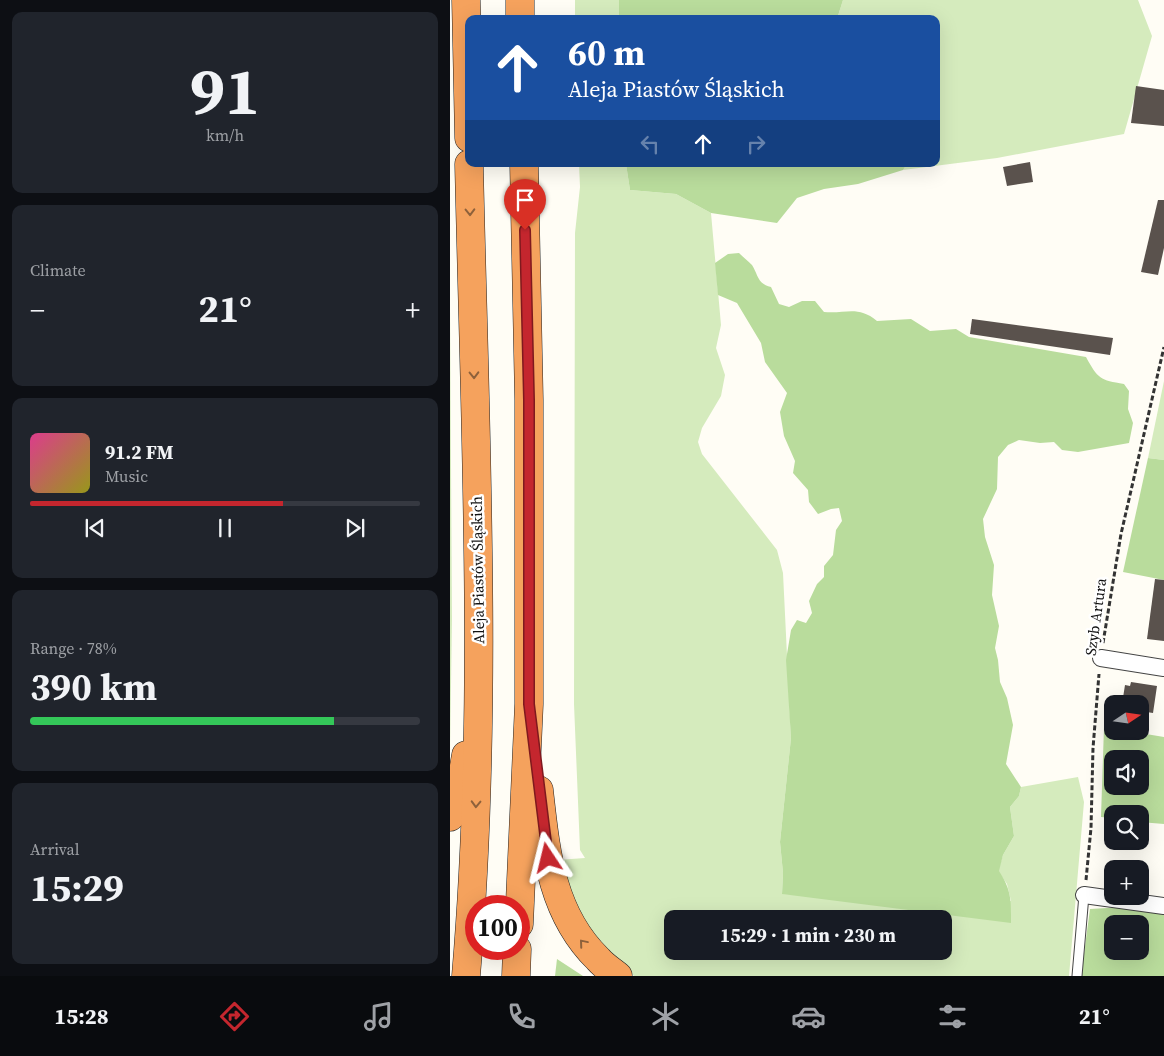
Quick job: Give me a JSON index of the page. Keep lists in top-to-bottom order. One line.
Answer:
{"streets":{"highway":["Aleja Piastów Śląskich"],"path":["Szyb Artura"]},"north":"right","page":{"tile":[["91","km/h"],"Climate",["Range · 78%","390 km"],["Arrival","15:29"]],"turn":["60 m","Aleja Piastów Śląskich"],"heat":["−","21°","+"],"song":["91.2 FM","Music"],"map_buttons":["+","−"],"limit":"100","trip":"15:29 · 1 min · 230 m","tabs":["15:28","21°"]}}
